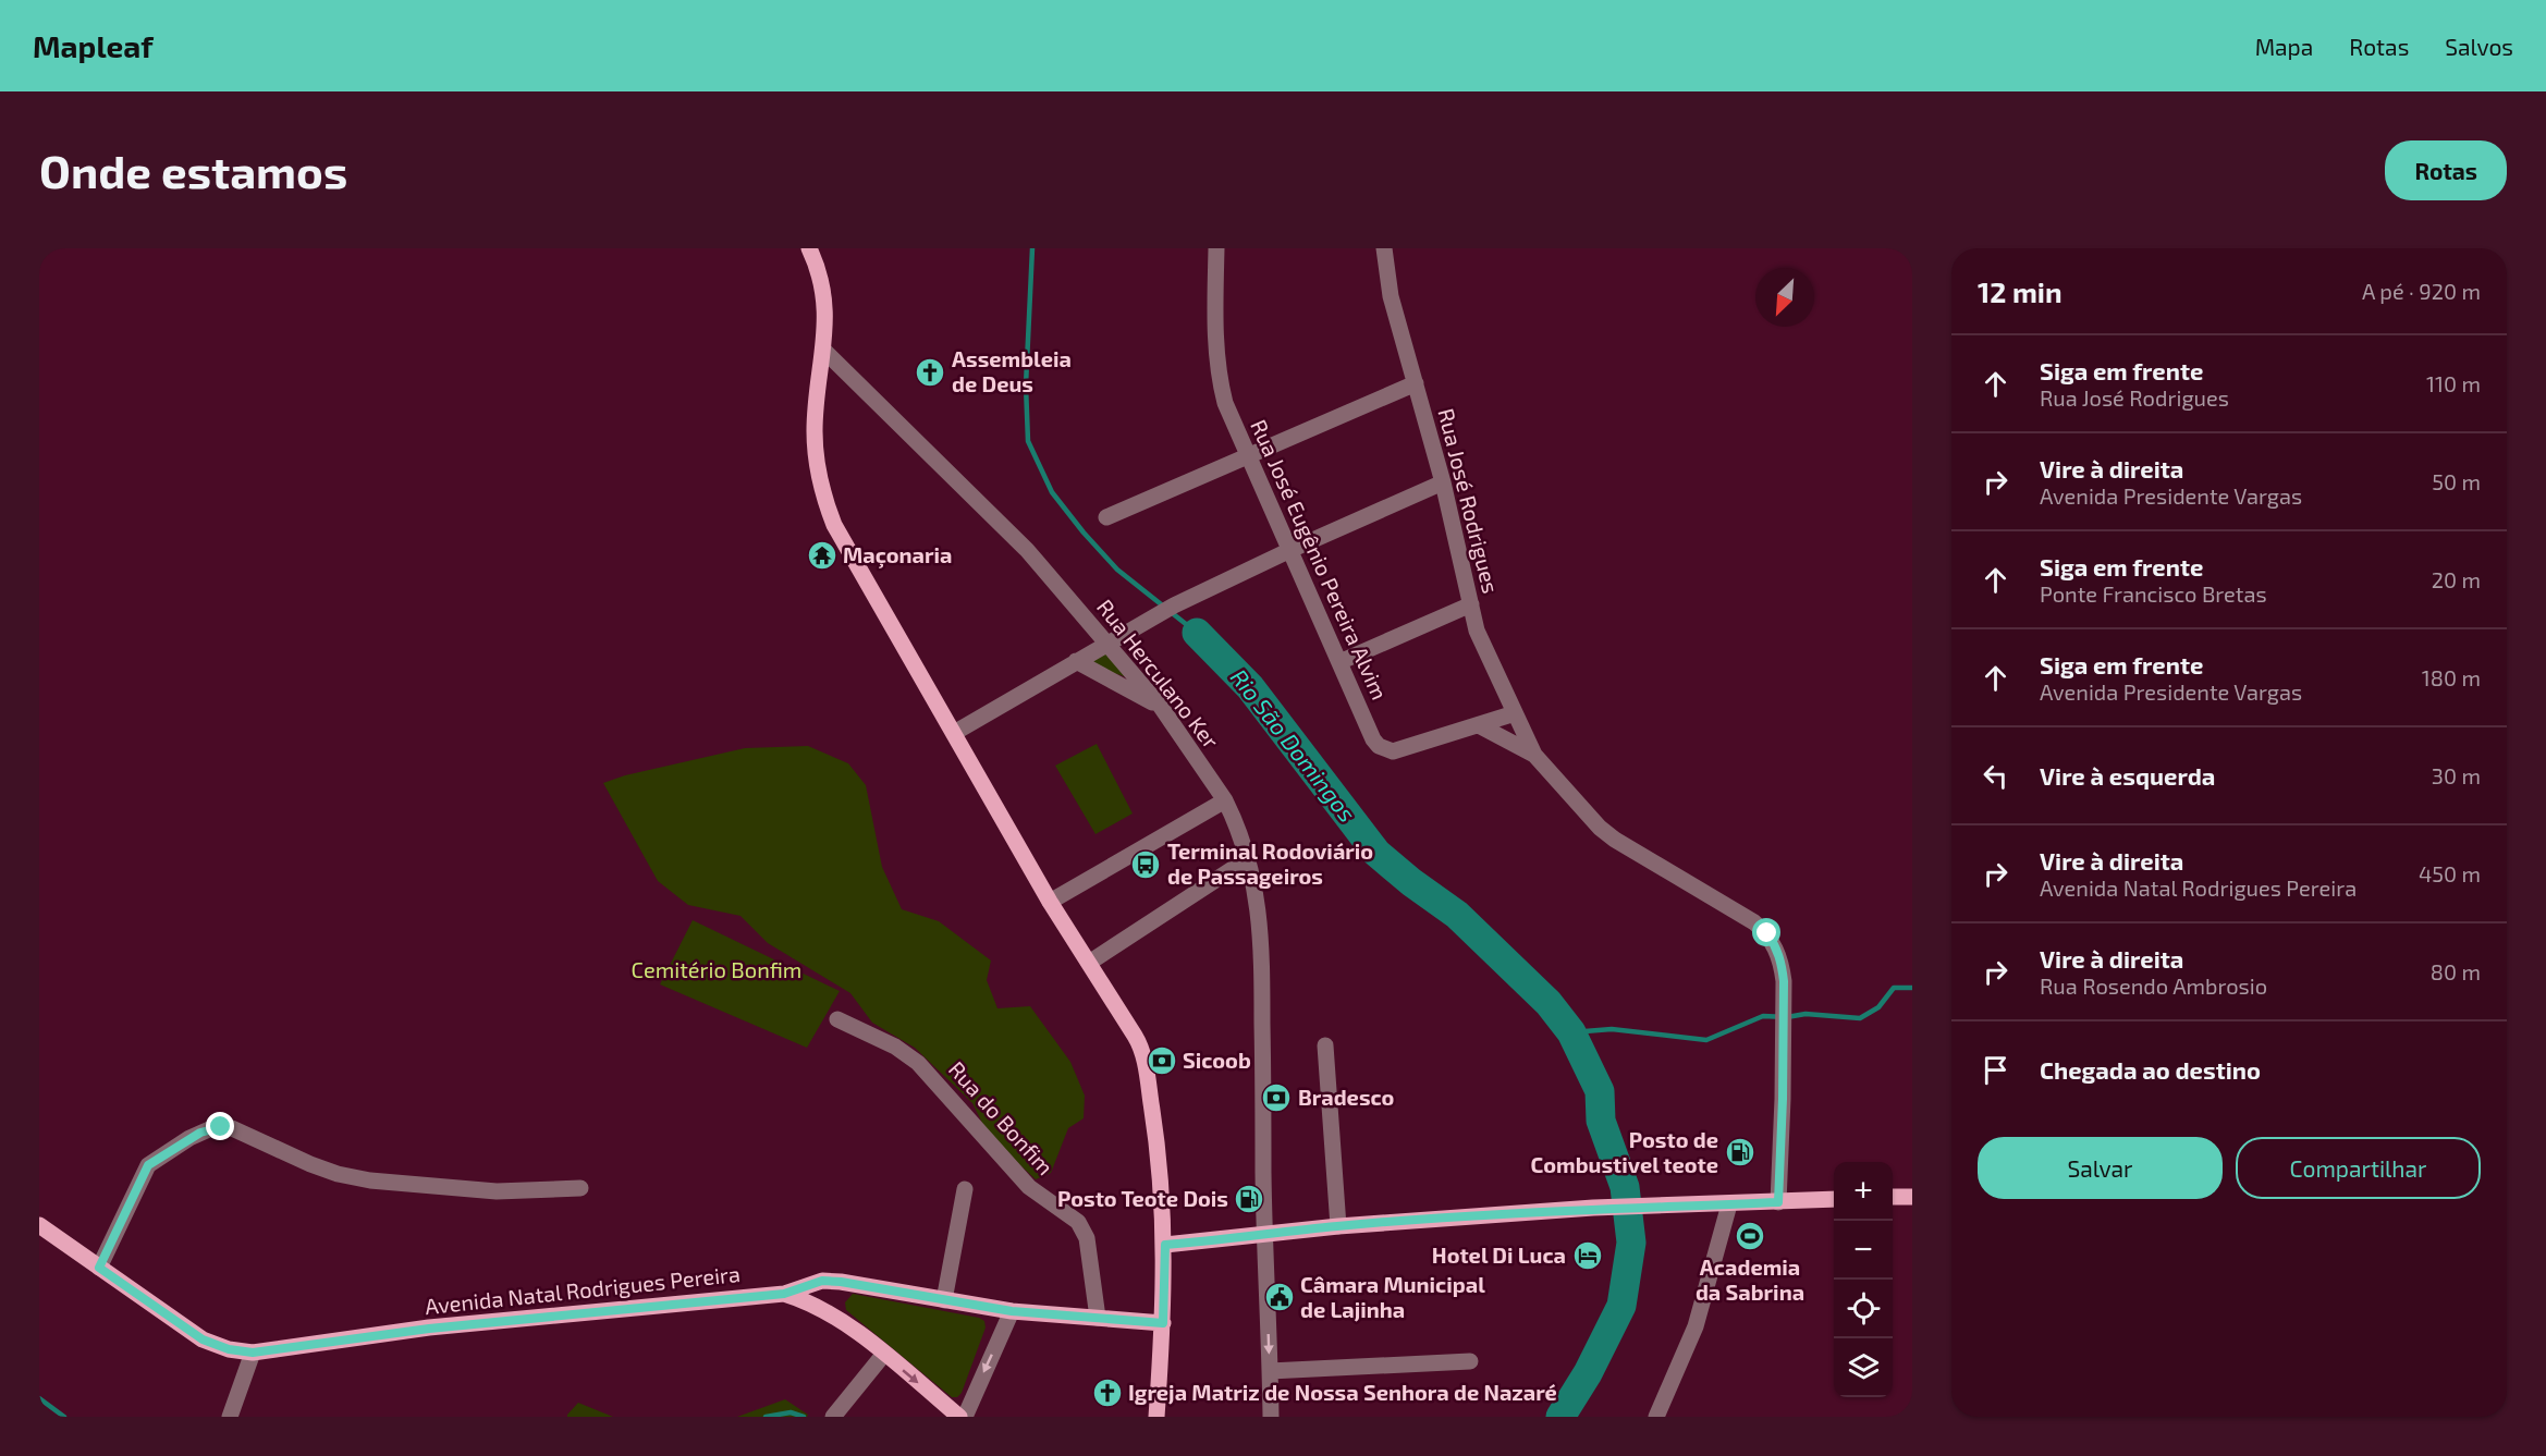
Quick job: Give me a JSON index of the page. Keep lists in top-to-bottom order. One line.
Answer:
{"streets":{"main road":["Avenida Natal Rodrigues Pereira"],"street":["Rua José Rodrigues","Rua José Eugênio Pereira Alvim","Rua Herculano Ker","Rua do Bonfim"]},"crossings":[["Rua José Rodrigues","Rua José Eugênio Pereira Alvim"],["Rua do Bonfim","Avenida Natal Rodrigues Pereira"]],"water":["Rio São Domingos"],"parks":["Cemitério Bonfim"],"places":{"church":["Assembleia de Deus","Igreja Matriz de Nossa Senhora de Nazaré"],"temple":["Maçonaria"],"bus stop":["Terminal Rodoviário de Passageiros"],"bank":["Sicoob","Bradesco"],"fuel station":["Posto de Combustivel teote","Posto Teote Dois"],"sports":["Academia da Sabrina"],"hotel":["Hotel Di Luca"],"public building":["Câmara Municipal de Lajinha"]},"north":"bottom left","page":{"header":"Mapleaf","nav":["Mapa","Rotas","Salvos"],"buttons":["Rotas",["Salvar","Compartilhar"]],"title":"Onde estamos","heading":["12 min","A pé · 920 m"],"list":[["Siga em frente","Rua José Rodrigues","110 m"],["Vire à direita","Avenida Presidente Vargas","50 m"],["Siga em frente","Ponte Francisco Bretas","20 m"],["Siga em frente","Avenida Presidente Vargas","180 m"],["Vire à esquerda","30 m"],["Vire à direita","Avenida Natal Rodrigues Pereira","450 m"],["Vire à direita","Rua Rosendo Ambrosio","80 m"],"Chegada ao destino"],"map_buttons":["+","−"]}}
